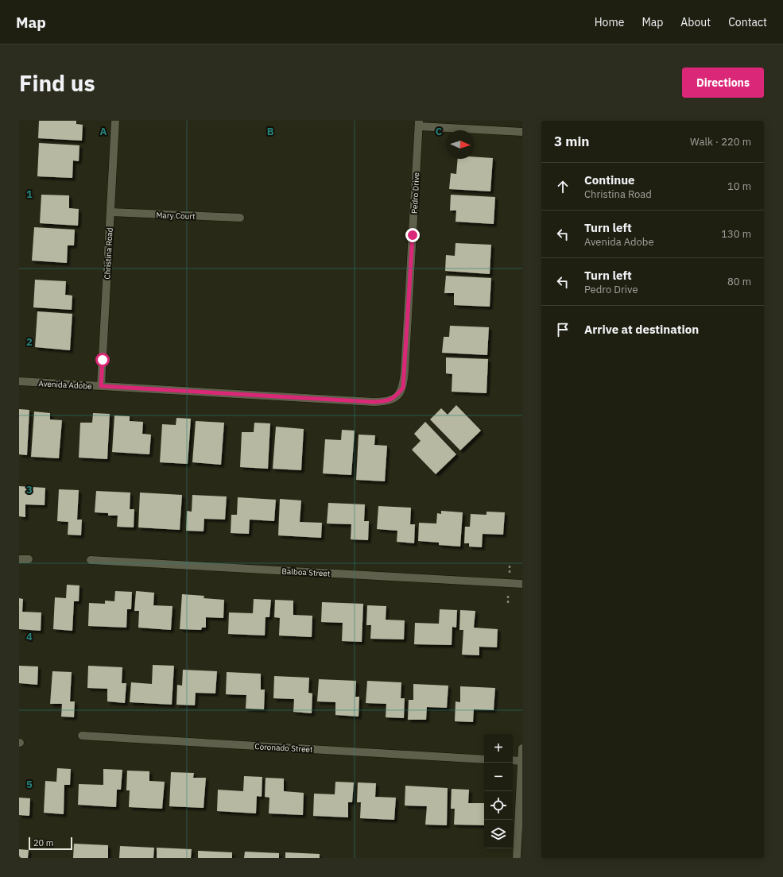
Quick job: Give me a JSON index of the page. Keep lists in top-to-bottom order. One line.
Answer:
{"streets":{"street":["Pedro Drive","Mary Court","Christina Road","Avenida Adobe","Balboa Street","Coronado Street"]},"crossings":[["Pedro Drive","Avenida Adobe"],["Mary Court","Christina Road"],["Christina Road","Avenida Adobe"]],"scale_bar":"20 m","north":"right","page":{"header":"Map","nav":["Home","Map","About","Contact"],"buttons":"Directions","title":"Find us","heading":["3 min","Walk · 220 m"],"list":[["Continue","Christina Road","10 m"],["Turn left","Avenida Adobe","130 m"],["Turn left","Pedro Drive","80 m"],"Arrive at destination"],"map_buttons":["+","−"],"scale":"20 m"},"grid":{"columns":["A","B","C"],"rows":["1","2","3","4","5"]}}
